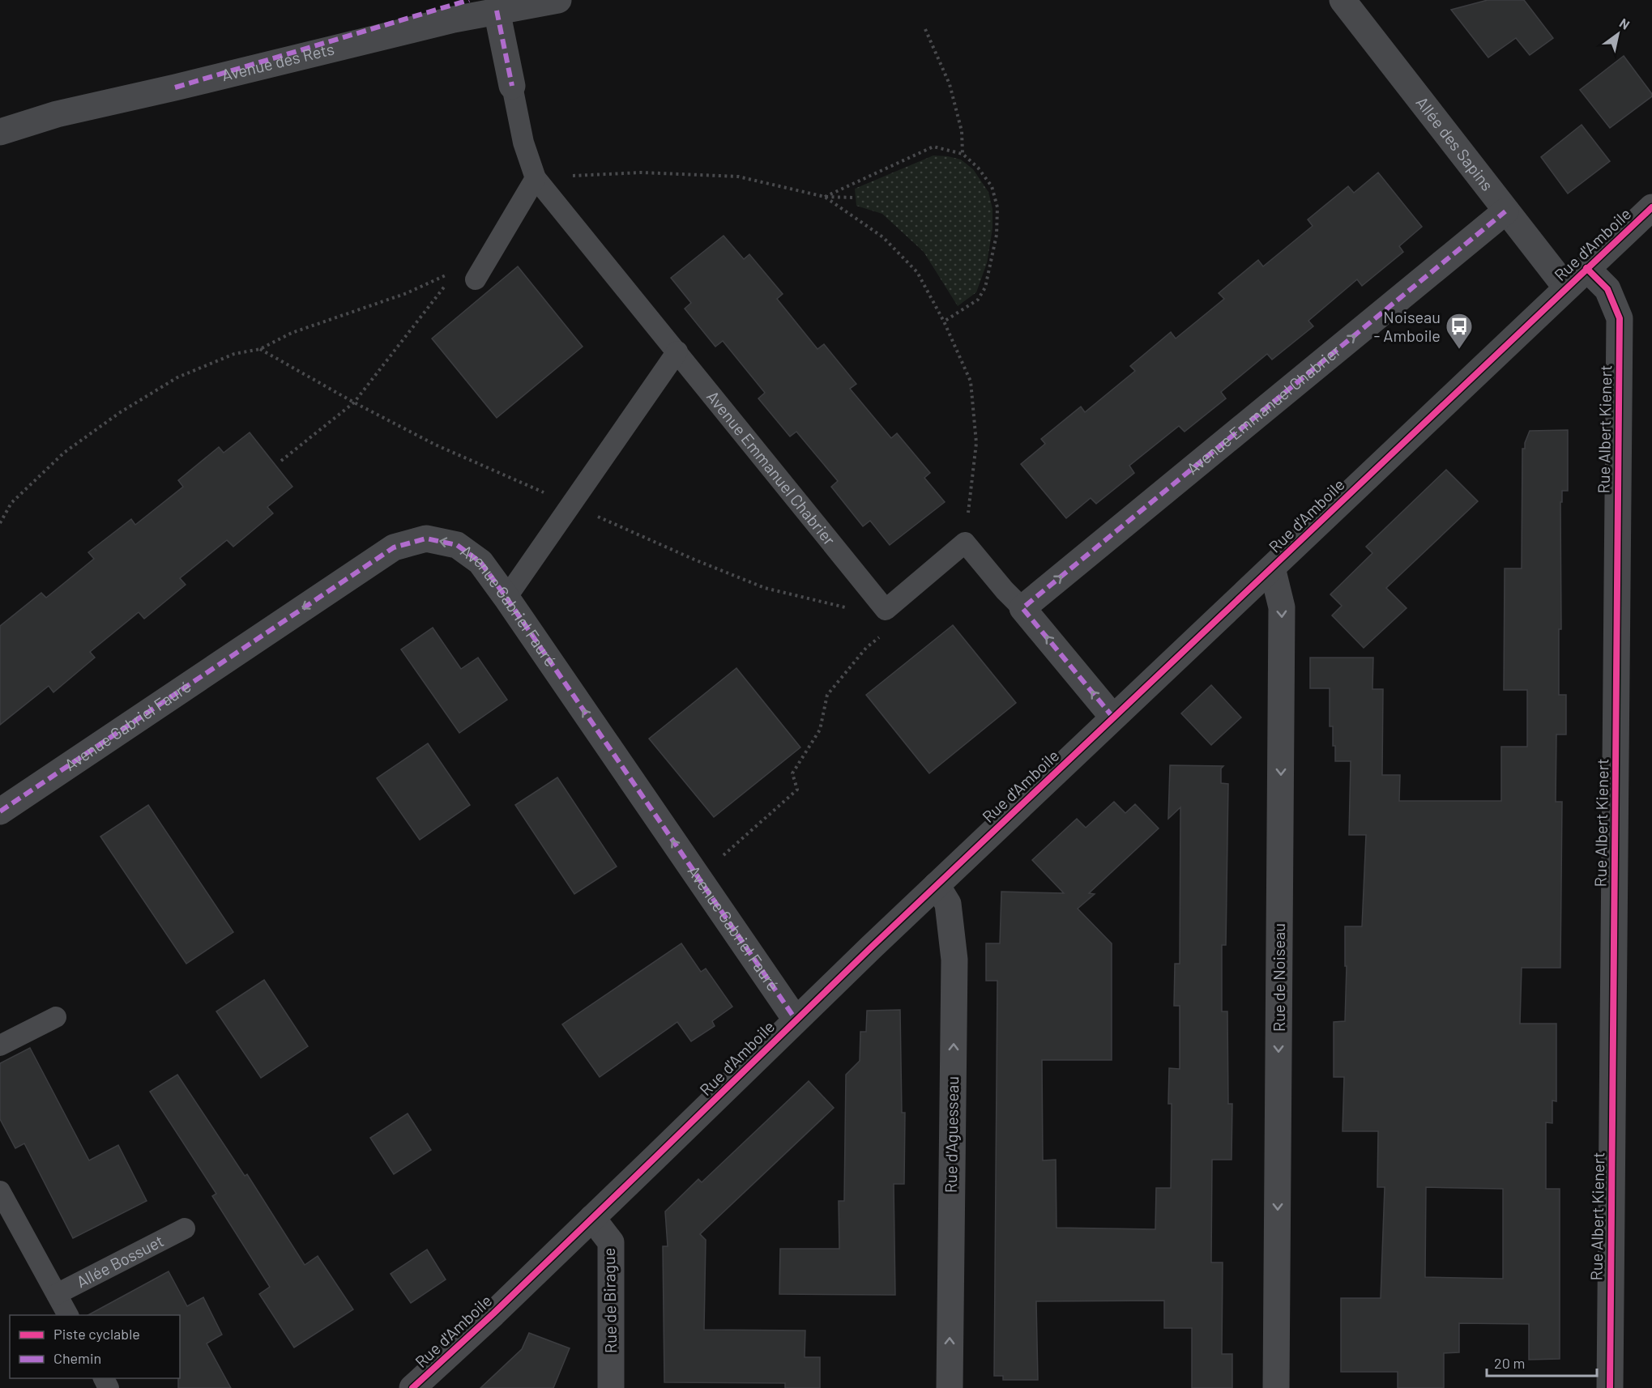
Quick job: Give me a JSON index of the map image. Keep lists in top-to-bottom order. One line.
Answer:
{"streets":{"street":["Avenue des Rets","Allée des Sapins","Rue d'Amboile","Avenue Emmanuel Chabrier","Rue Albert Kienert","Avenue Gabriel Fauré","Rue de Noiseau","Rue d'Aguesseau","Rue de Birague"],"lane":["Allée Bossuet"]},"crossings":[["Avenue des Rets","Avenue Emmanuel Chabrier"],["Allée des Sapins","Rue d'Amboile"],["Allée des Sapins","Avenue Emmanuel Chabrier"],["Rue d'Amboile","Rue Albert Kienert"],["Rue d'Amboile","Avenue Gabriel Fauré"],["Rue d'Amboile","Rue de Noiseau"],["Rue d'Amboile","Rue d'Aguesseau"],["Rue d'Amboile","Rue de Birague"]],"one_way":["Avenue Emmanuel Chabrier","Rue de Noiseau","Rue d'Aguesseau"],"places":{"bus stop":["Noiseau - Amboile"]},"legend":["Piste cyclable","Chemin"],"scale_bar":"20 m","north":"top right"}
